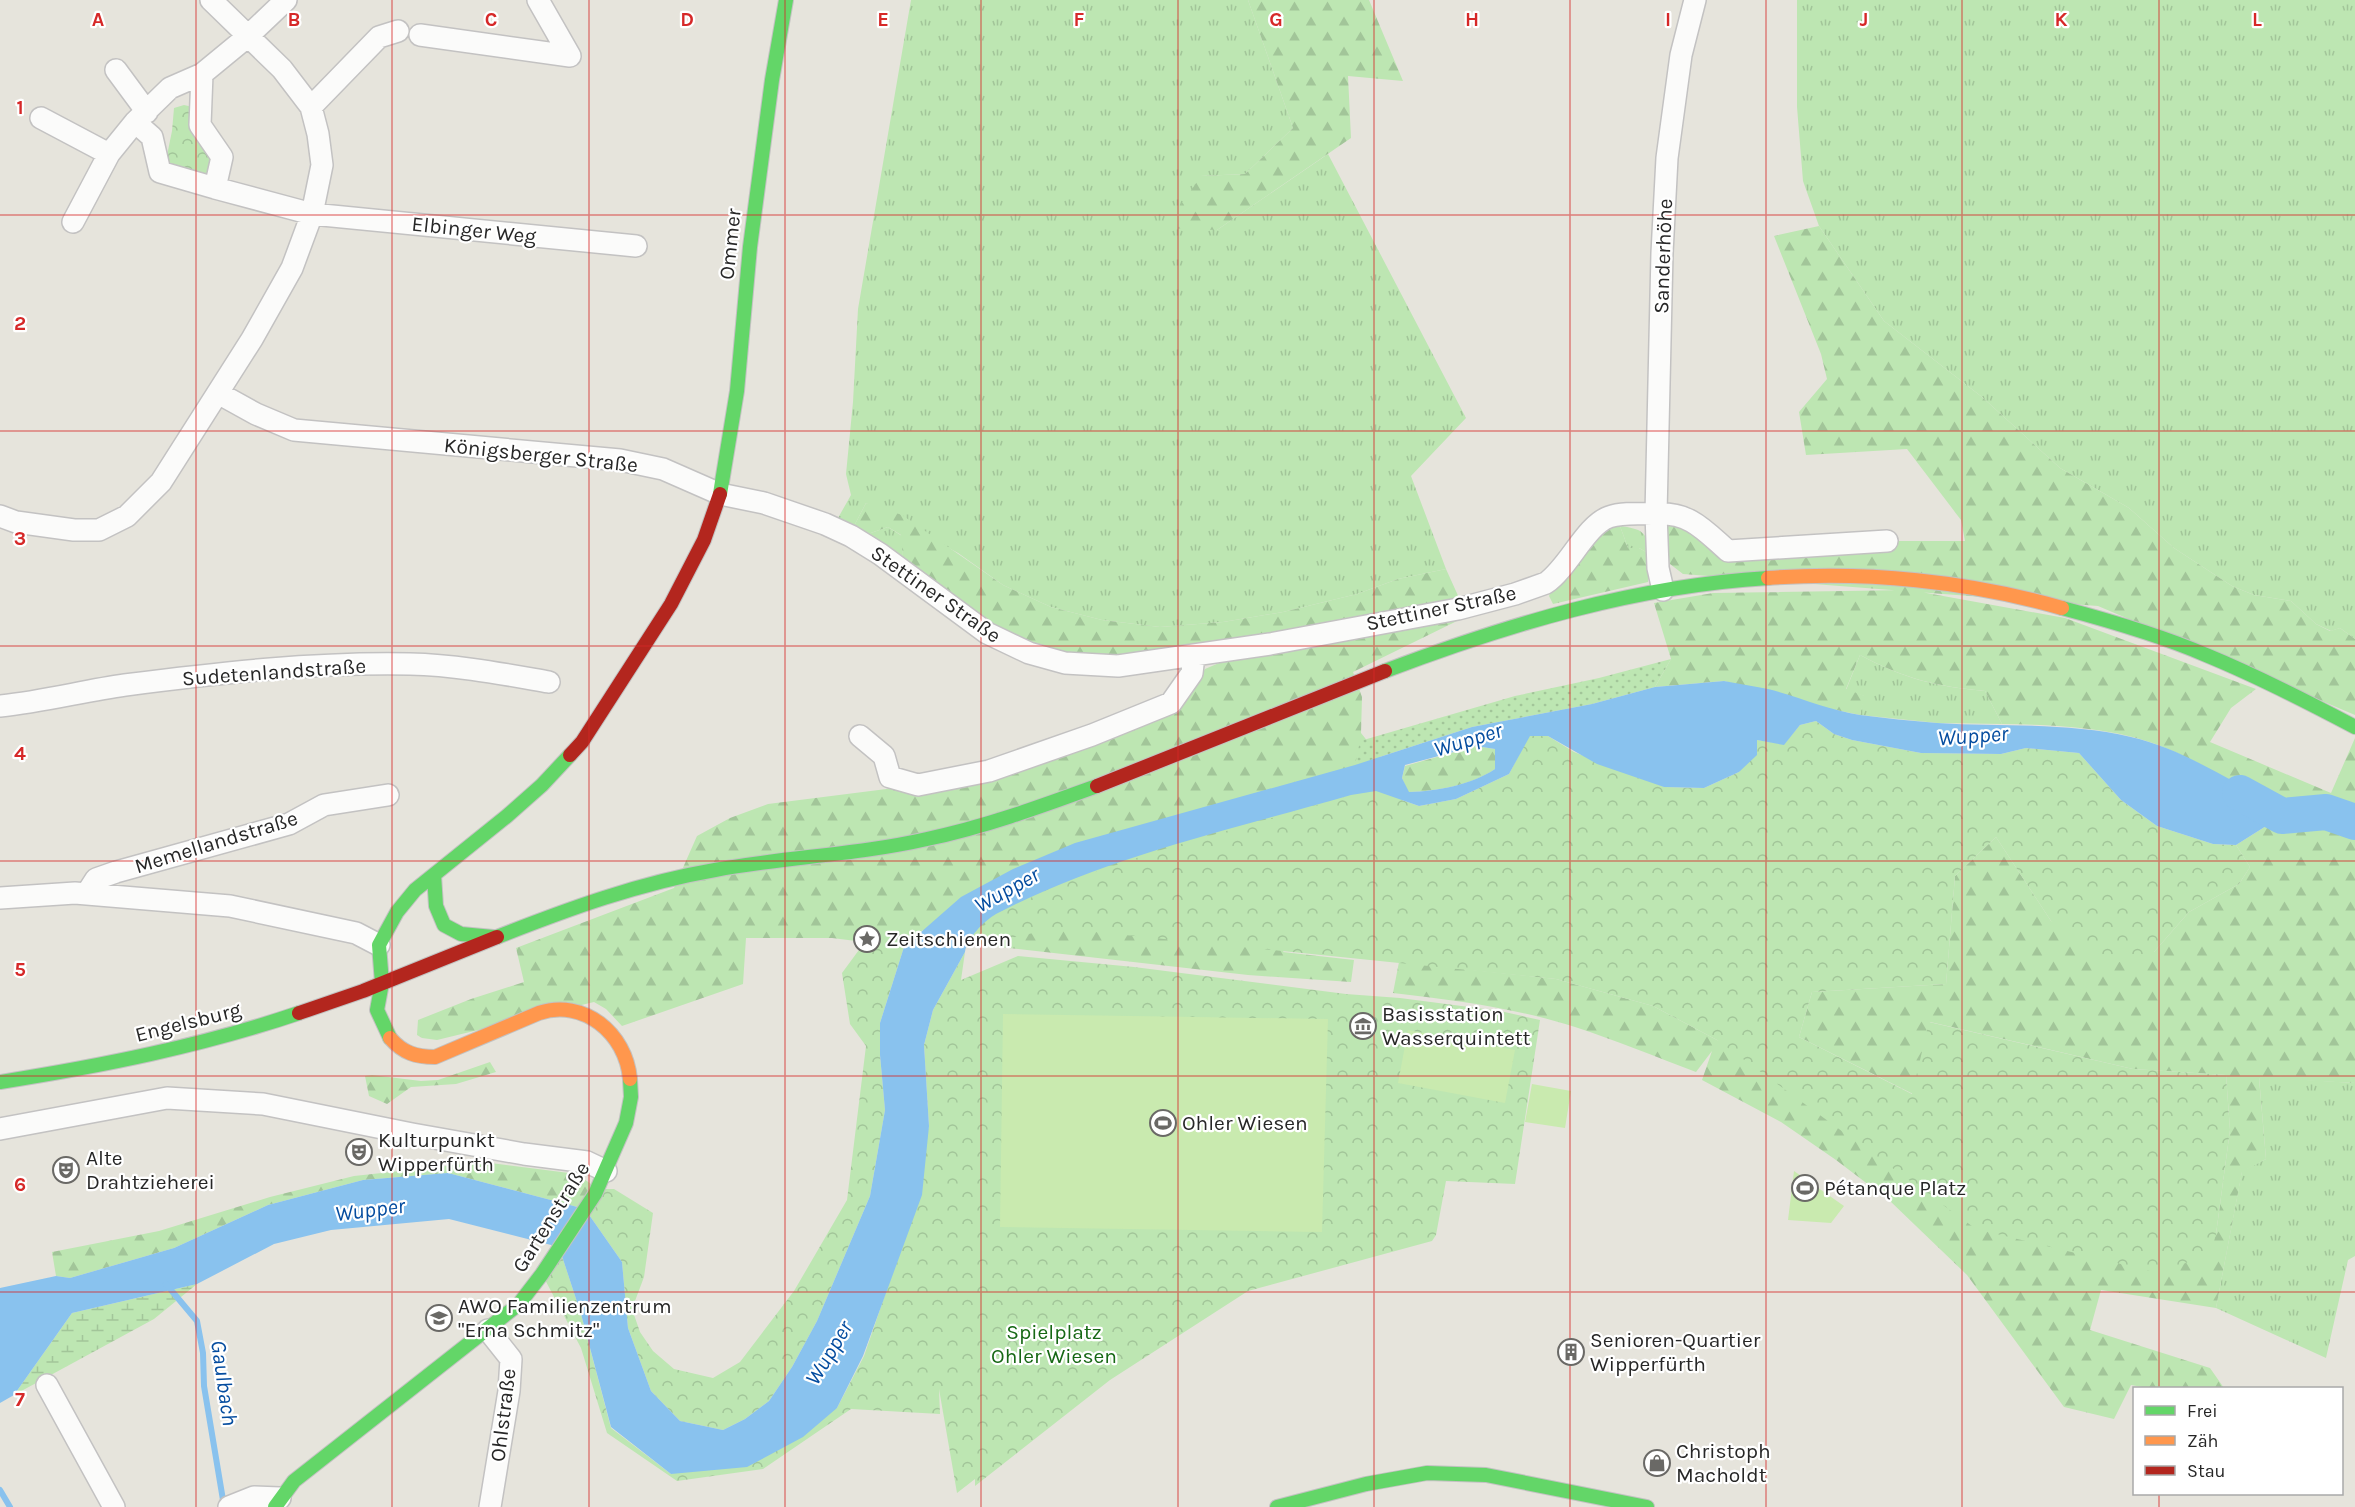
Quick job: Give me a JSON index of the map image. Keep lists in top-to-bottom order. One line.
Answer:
{"streets":{"main road":["Ommer","Engelsburg","Gartenstraße"],"street":["Elbinger Weg","Sanderhöhe","Königsberger Straße","Stettiner Straße","Sudetenlandstraße","Memellandstraße","Ohlstraße"]},"crossings":[["Ommer","Königsberger Straße"],["Ommer","Stettiner Straße"],["Sanderhöhe","Stettiner Straße"],["Königsberger Straße","Stettiner Straße"],["Engelsburg","Gartenstraße"],["Gartenstraße","Ohlstraße"]],"water":["Wupper","Gaulbach"],"parks":["Spielplatz Ohler Wiesen"],"places":{"place":["Zeitschienen"],"museum":["Basisstation Wasserquintett"],"sports":["Ohler Wiesen","Pétanque Platz"],"theatre":["Kulturpunkt Wipperfürth","Alte Drahtzieherei"],"school or university":["AWO Familienzentrum \"Erna Schmitz\""],"building":["Senioren-Quartier Wipperfürth"],"shop":["Christoph Macholdt"]},"legend":["Frei","Zäh","Stau"],"grid":{"columns":["A","B","C","D","E","F","G","H","I","J","K","L"],"rows":["1","2","3","4","5","6","7"]}}
